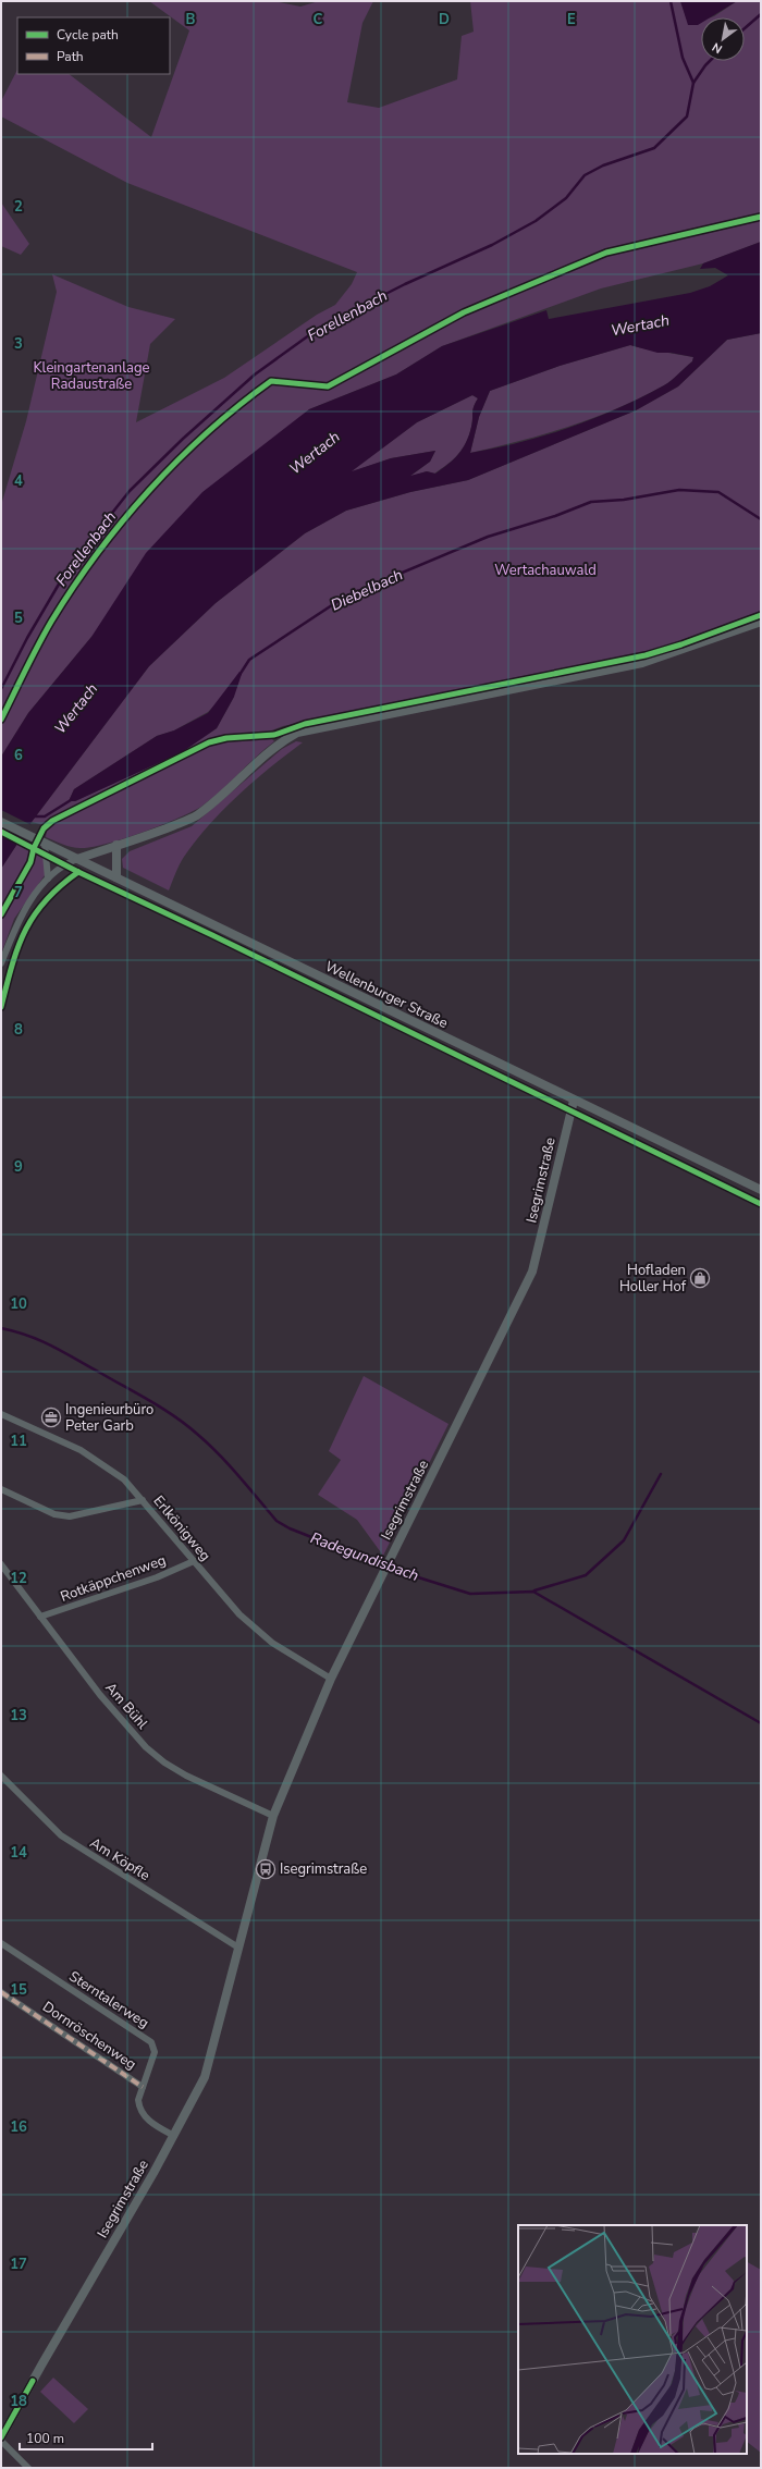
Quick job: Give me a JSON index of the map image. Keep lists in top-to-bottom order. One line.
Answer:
{"streets":{"street":["Wellenburger Straße","Isegrimstraße","Erlkönigweg","Rotkäppchenweg","Am Bühl","Am Köpfle","Sterntalerweg","Dornröschenweg"]},"crossings":[["Wellenburger Straße","Isegrimstraße"],["Isegrimstraße","Erlkönigweg"],["Isegrimstraße","Am Bühl"],["Isegrimstraße","Am Köpfle"],["Isegrimstraße","Sterntalerweg"],["Erlkönigweg","Rotkäppchenweg"],["Rotkäppchenweg","Am Bühl"],["Sterntalerweg","Dornröschenweg"]],"water":["Forellenbach","Wertach","Diebelbach","Radegundisbach"],"parks":["Kleingartenanlage Radaustraße","Wertachauwald"],"places":{"shop":["Hofladen Holler Hof"],"office":["Ingenieurbüro Peter Garb"],"bus stop":["Isegrimstraße"]},"legend":["Cycle path","Path"],"scale_bar":"100 m","north":"bottom left","grid":{"columns":["B","C","D","E"],"rows":["2","3","4","5","6","7","8","9","10","11","12","13","14","15","16","17","18"]}}
